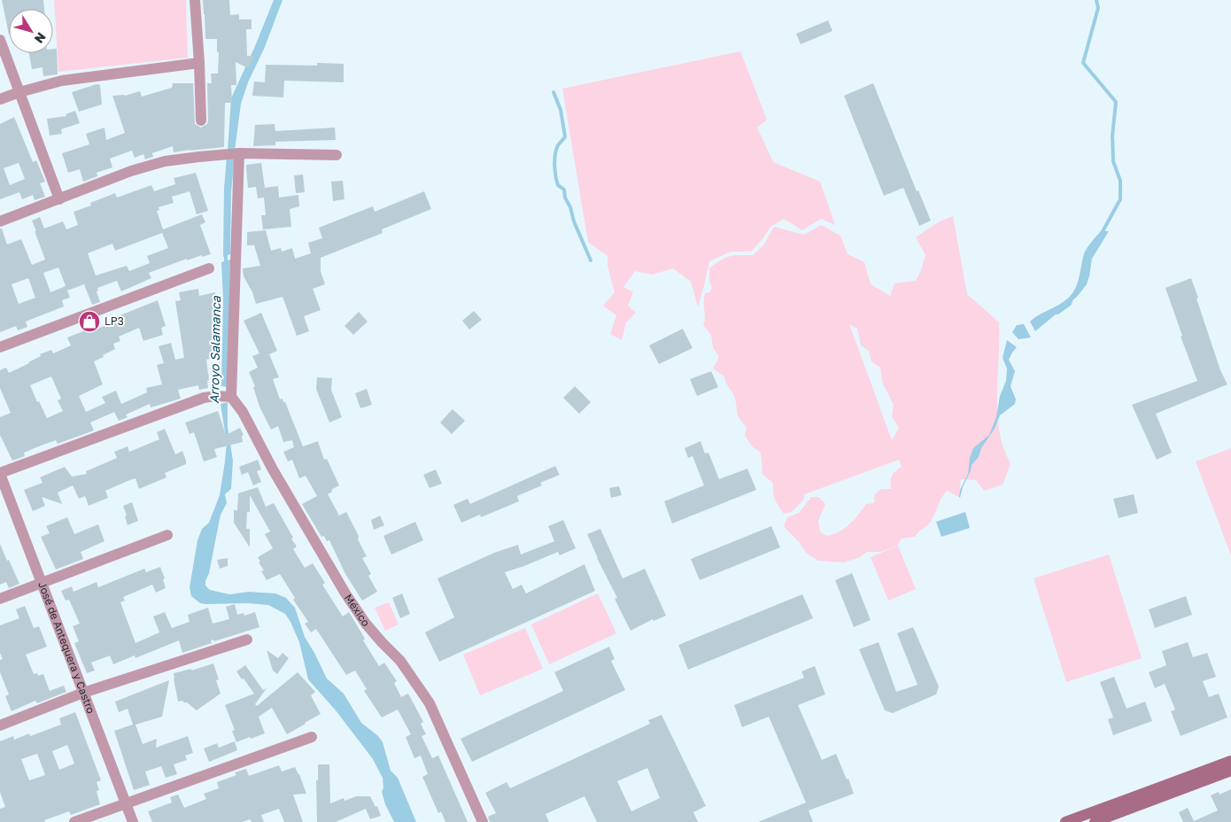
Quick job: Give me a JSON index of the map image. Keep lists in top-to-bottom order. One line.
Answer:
{"streets":{"street":["México","José de Antequera y Castro"]},"water":["Arroyo Salamanca"],"places":{"shop":["LP3"]},"north":"bottom right"}
